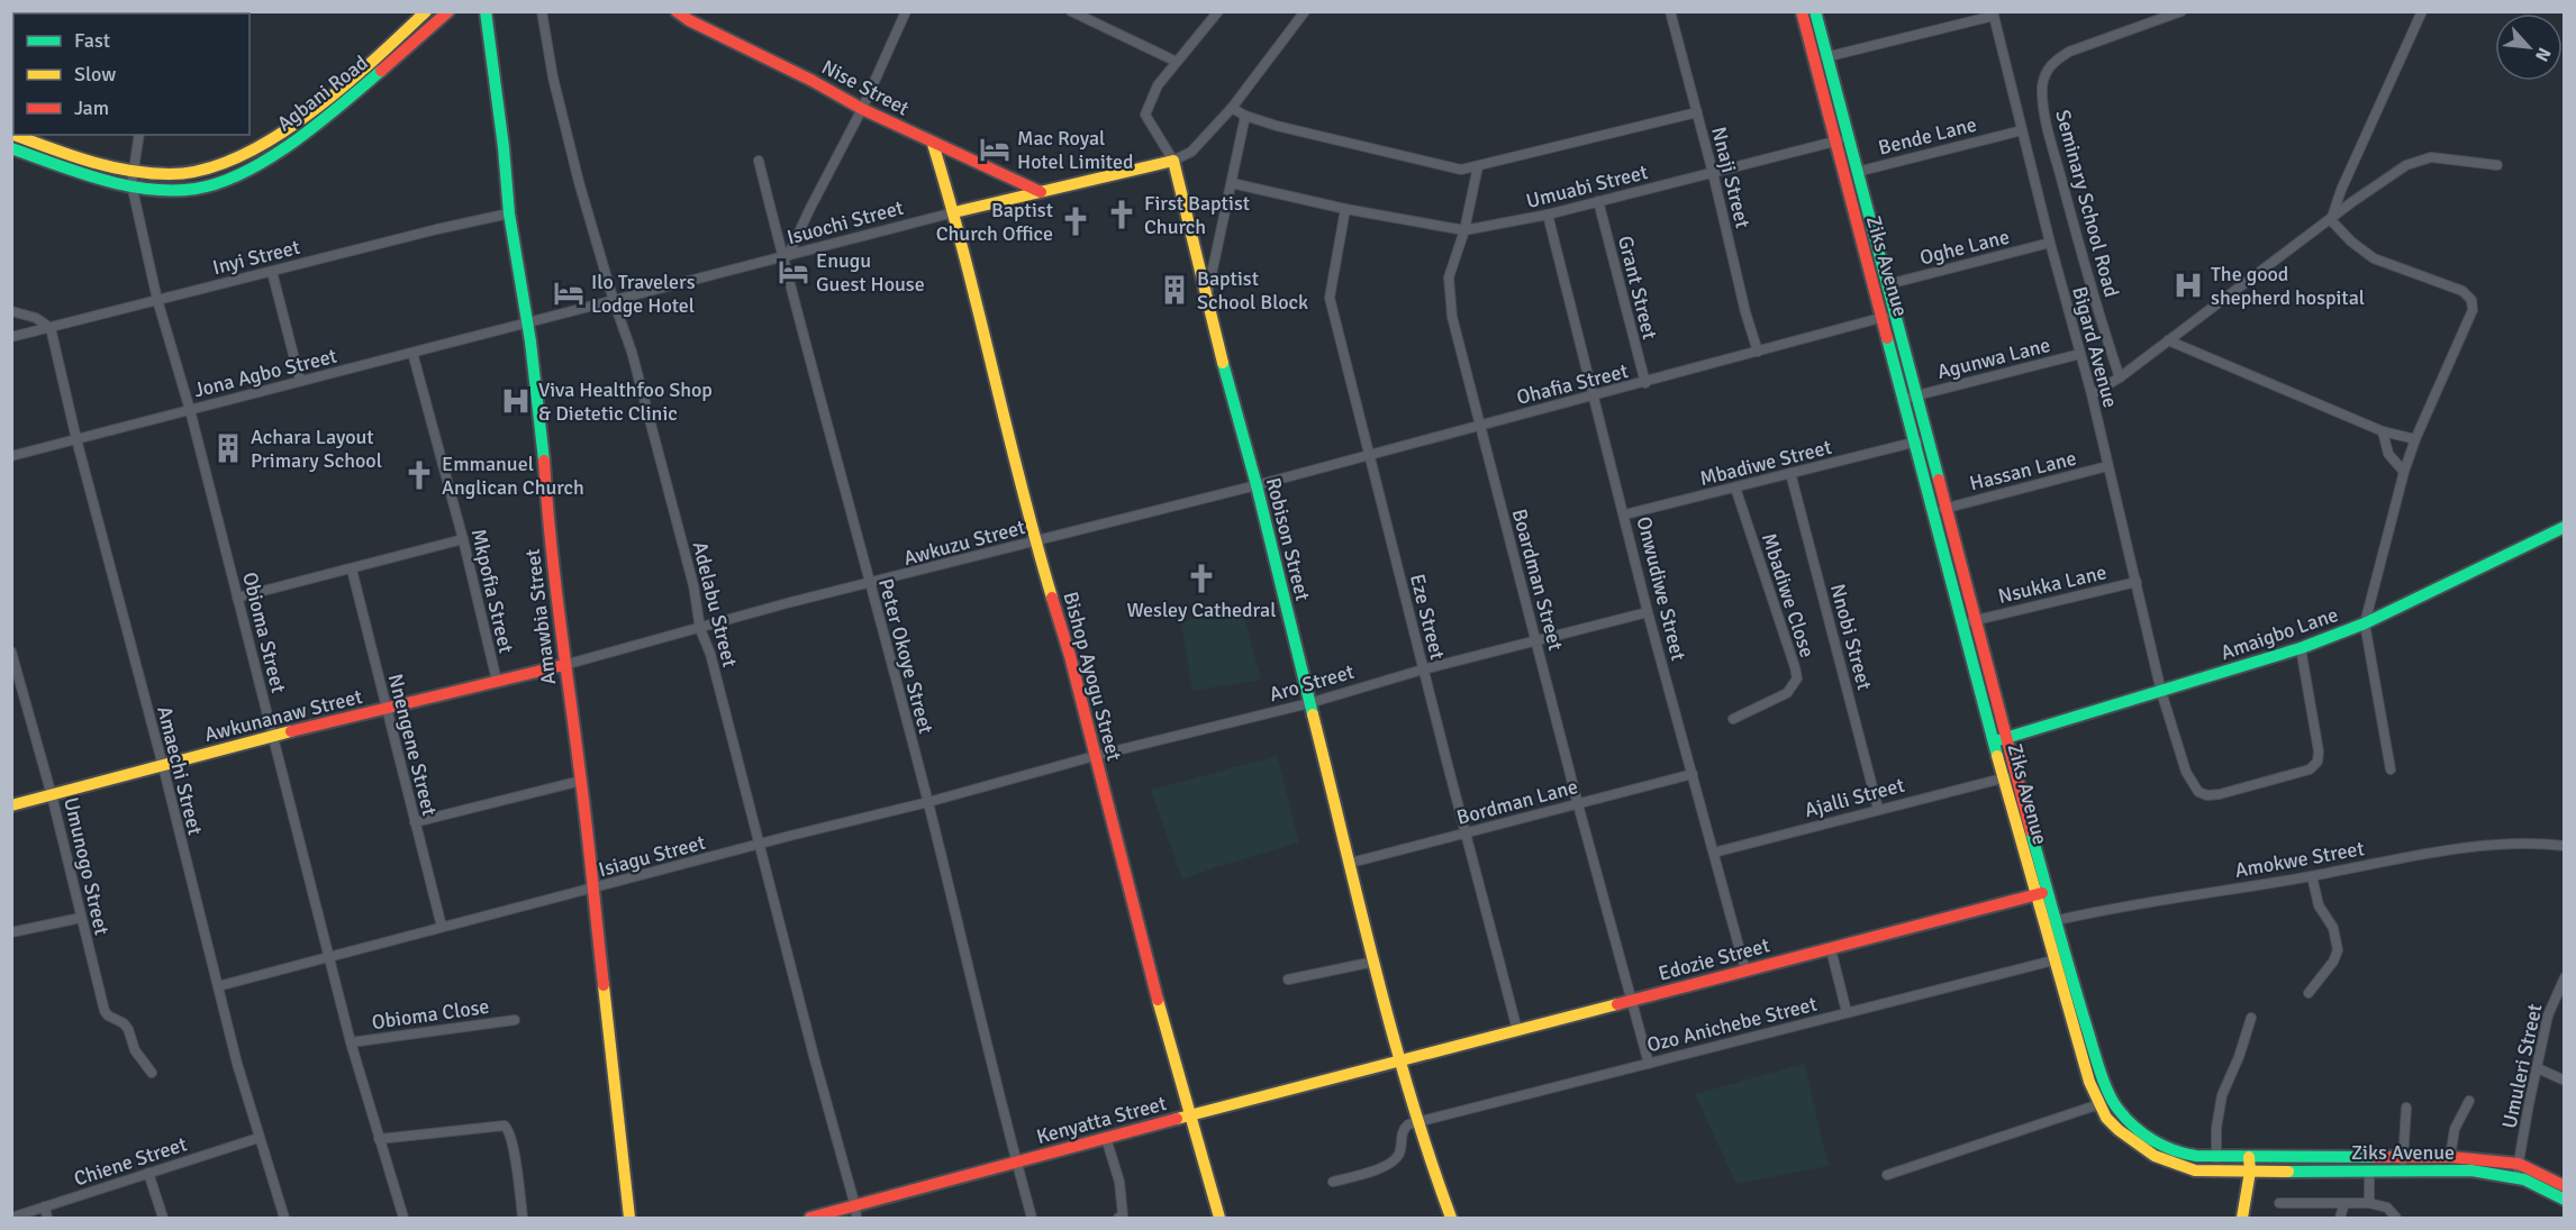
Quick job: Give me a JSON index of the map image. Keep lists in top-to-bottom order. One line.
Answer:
{"streets":{"main road":["Nise Street","Agbani Road","Isuochi Street","Ziks Avenue","Robison Street","Amawbia Street","Amaigbo Lane","Bishop Ayogu Street","Awkunanaw Street","Edozie Street","Kenyatta Street"],"street":["Bende Lane","Nnaji Street","Umuabi Street","Seminary School Road","Oghe Lane","Inyi Street","Grant Street","Bigard Avenue","Agunwa Lane","Jona Agbo Street","Ohafia Street","Mbadiwe Street","Hassan Lane","Awkuzu Street","Boardman Street","Nsukka Lane","Onwudiwe Street","Mkpofia Street","Mbadiwe Close","Adelabu Street","Eze Street","Obioma Street","Nnobi Street","Peter Okoye Street","Aro Street","Nnengene Street","Amaechi Street","Ajalli Street","Bordman Lane","Isiagu Street","Amokwe Street","Umunogo Street","Obioma Close","Ozo Anichebe Street","Umuleri Street","Chiene Street"]},"crossings":[["Nise Street","Isuochi Street"],["Nise Street","Bishop Ayogu Street"],["Agbani Road","Obioma Street"],["Bende Lane","Ziks Avenue"],["Bende Lane","Bigard Avenue"],["Nnaji Street","Umuabi Street"],["Nnaji Street","Ohafia Street"],["Umuabi Street","Ziks Avenue"],["Umuabi Street","Grant Street"],["Umuabi Street","Boardman Street"],["Umuabi Street","Onwudiwe Street"],["Umuabi Street","Eze Street"],["Isuochi Street","Jona Agbo Street"],["Isuochi Street","Robison Street"],["Isuochi Street","Adelabu Street"],["Isuochi Street","Amawbia Street"],["Isuochi Street","Peter Okoye Street"],["Isuochi Street","Bishop Ayogu Street"],["Oghe Lane","Ziks Avenue"],["Oghe Lane","Bigard Avenue"],["Inyi Street","Amawbia Street"],["Inyi Street","Obioma Street"],["Inyi Street","Amaechi Street"],["Ziks Avenue","Agunwa Lane"],["Ziks Avenue","Ohafia Street"],["Ziks Avenue","Mbadiwe Street"],["Ziks Avenue","Hassan Lane"],["Ziks Avenue","Nsukka Lane"],["Ziks Avenue","Amaigbo Lane"],["Ziks Avenue","Ajalli Street"],["Ziks Avenue","Amokwe Street"],["Ziks Avenue","Edozie Street"],["Ziks Avenue","Ozo Anichebe Street"],["Ziks Avenue","Umuleri Street"],["Grant Street","Ohafia Street"],["Bigard Avenue","Agunwa Lane"],["Bigard Avenue","Hassan Lane"],["Bigard Avenue","Nsukka Lane"],["Bigard Avenue","Amaigbo Lane"],["Jona Agbo Street","Mkpofia Street"],["Jona Agbo Street","Amawbia Street"],["Jona Agbo Street","Obioma Street"],["Jona Agbo Street","Amaechi Street"],["Ohafia Street","Robison Street"],["Ohafia Street","Awkuzu Street"],["Ohafia Street","Boardman Street"],["Ohafia Street","Onwudiwe Street"],["Ohafia Street","Eze Street"],["Mbadiwe Street","Onwudiwe Street"],["Mbadiwe Street","Mbadiwe Close"],["Mbadiwe Street","Nnobi Street"],["Robison Street","Awkuzu Street"],["Robison Street","Aro Street"],["Robison Street","Bordman Lane"],["Robison Street","Edozie Street"],["Robison Street","Ozo Anichebe Street"],["Robison Street","Kenyatta Street"],["Awkuzu Street","Adelabu Street"],["Awkuzu Street","Amawbia Street"],["Awkuzu Street","Peter Okoye Street"],["Awkuzu Street","Bishop Ayogu Street"],["Awkuzu Street","Awkunanaw Street"],["Boardman Street","Aro Street"],["Boardman Street","Bordman Lane"],["Boardman Street","Edozie Street"],["Boardman Street","Ozo Anichebe Street"],["Onwudiwe Street","Aro Street"],["Onwudiwe Street","Ajalli Street"],["Onwudiwe Street","Bordman Lane"],["Onwudiwe Street","Edozie Street"],["Mkpofia Street","Awkunanaw Street"],["Adelabu Street","Isiagu Street"],["Adelabu Street","Kenyatta Street"],["Amawbia Street","Awkunanaw Street"],["Amawbia Street","Isiagu Street"],["Eze Street","Aro Street"],["Eze Street","Bordman Lane"],["Eze Street","Edozie Street"],["Obioma Street","Awkunanaw Street"],["Obioma Street","Isiagu Street"],["Obioma Street","Obioma Close"],["Nnobi Street","Ajalli Street"],["Peter Okoye Street","Isiagu Street"],["Peter Okoye Street","Kenyatta Street"],["Bishop Ayogu Street","Aro Street"],["Bishop Ayogu Street","Isiagu Street"],["Bishop Ayogu Street","Kenyatta Street"],["Aro Street","Isiagu Street"],["Awkunanaw Street","Nnengene Street"],["Awkunanaw Street","Amaechi Street"],["Awkunanaw Street","Umunogo Street"],["Nnengene Street","Isiagu Street"],["Amaechi Street","Isiagu Street"],["Amaechi Street","Chiene Street"],["Edozie Street","Kenyatta Street"]],"places":{"hotel":["Mac Royal Hotel Limited","Enugu Guest House","Ilo Travelers Lodge Hotel"],"church":["First Baptist Church","Baptist Church Office","Emmanuel Anglican Church","Wesley Cathedral"],"hospital":["The good shepherd hospital","Viva Healthfoo Shop & Dietetic Clinic"],"building":["Baptist School Block","Achara Layout Primary School"]},"legend":["Fast","Slow","Jam"],"north":"bottom right"}
